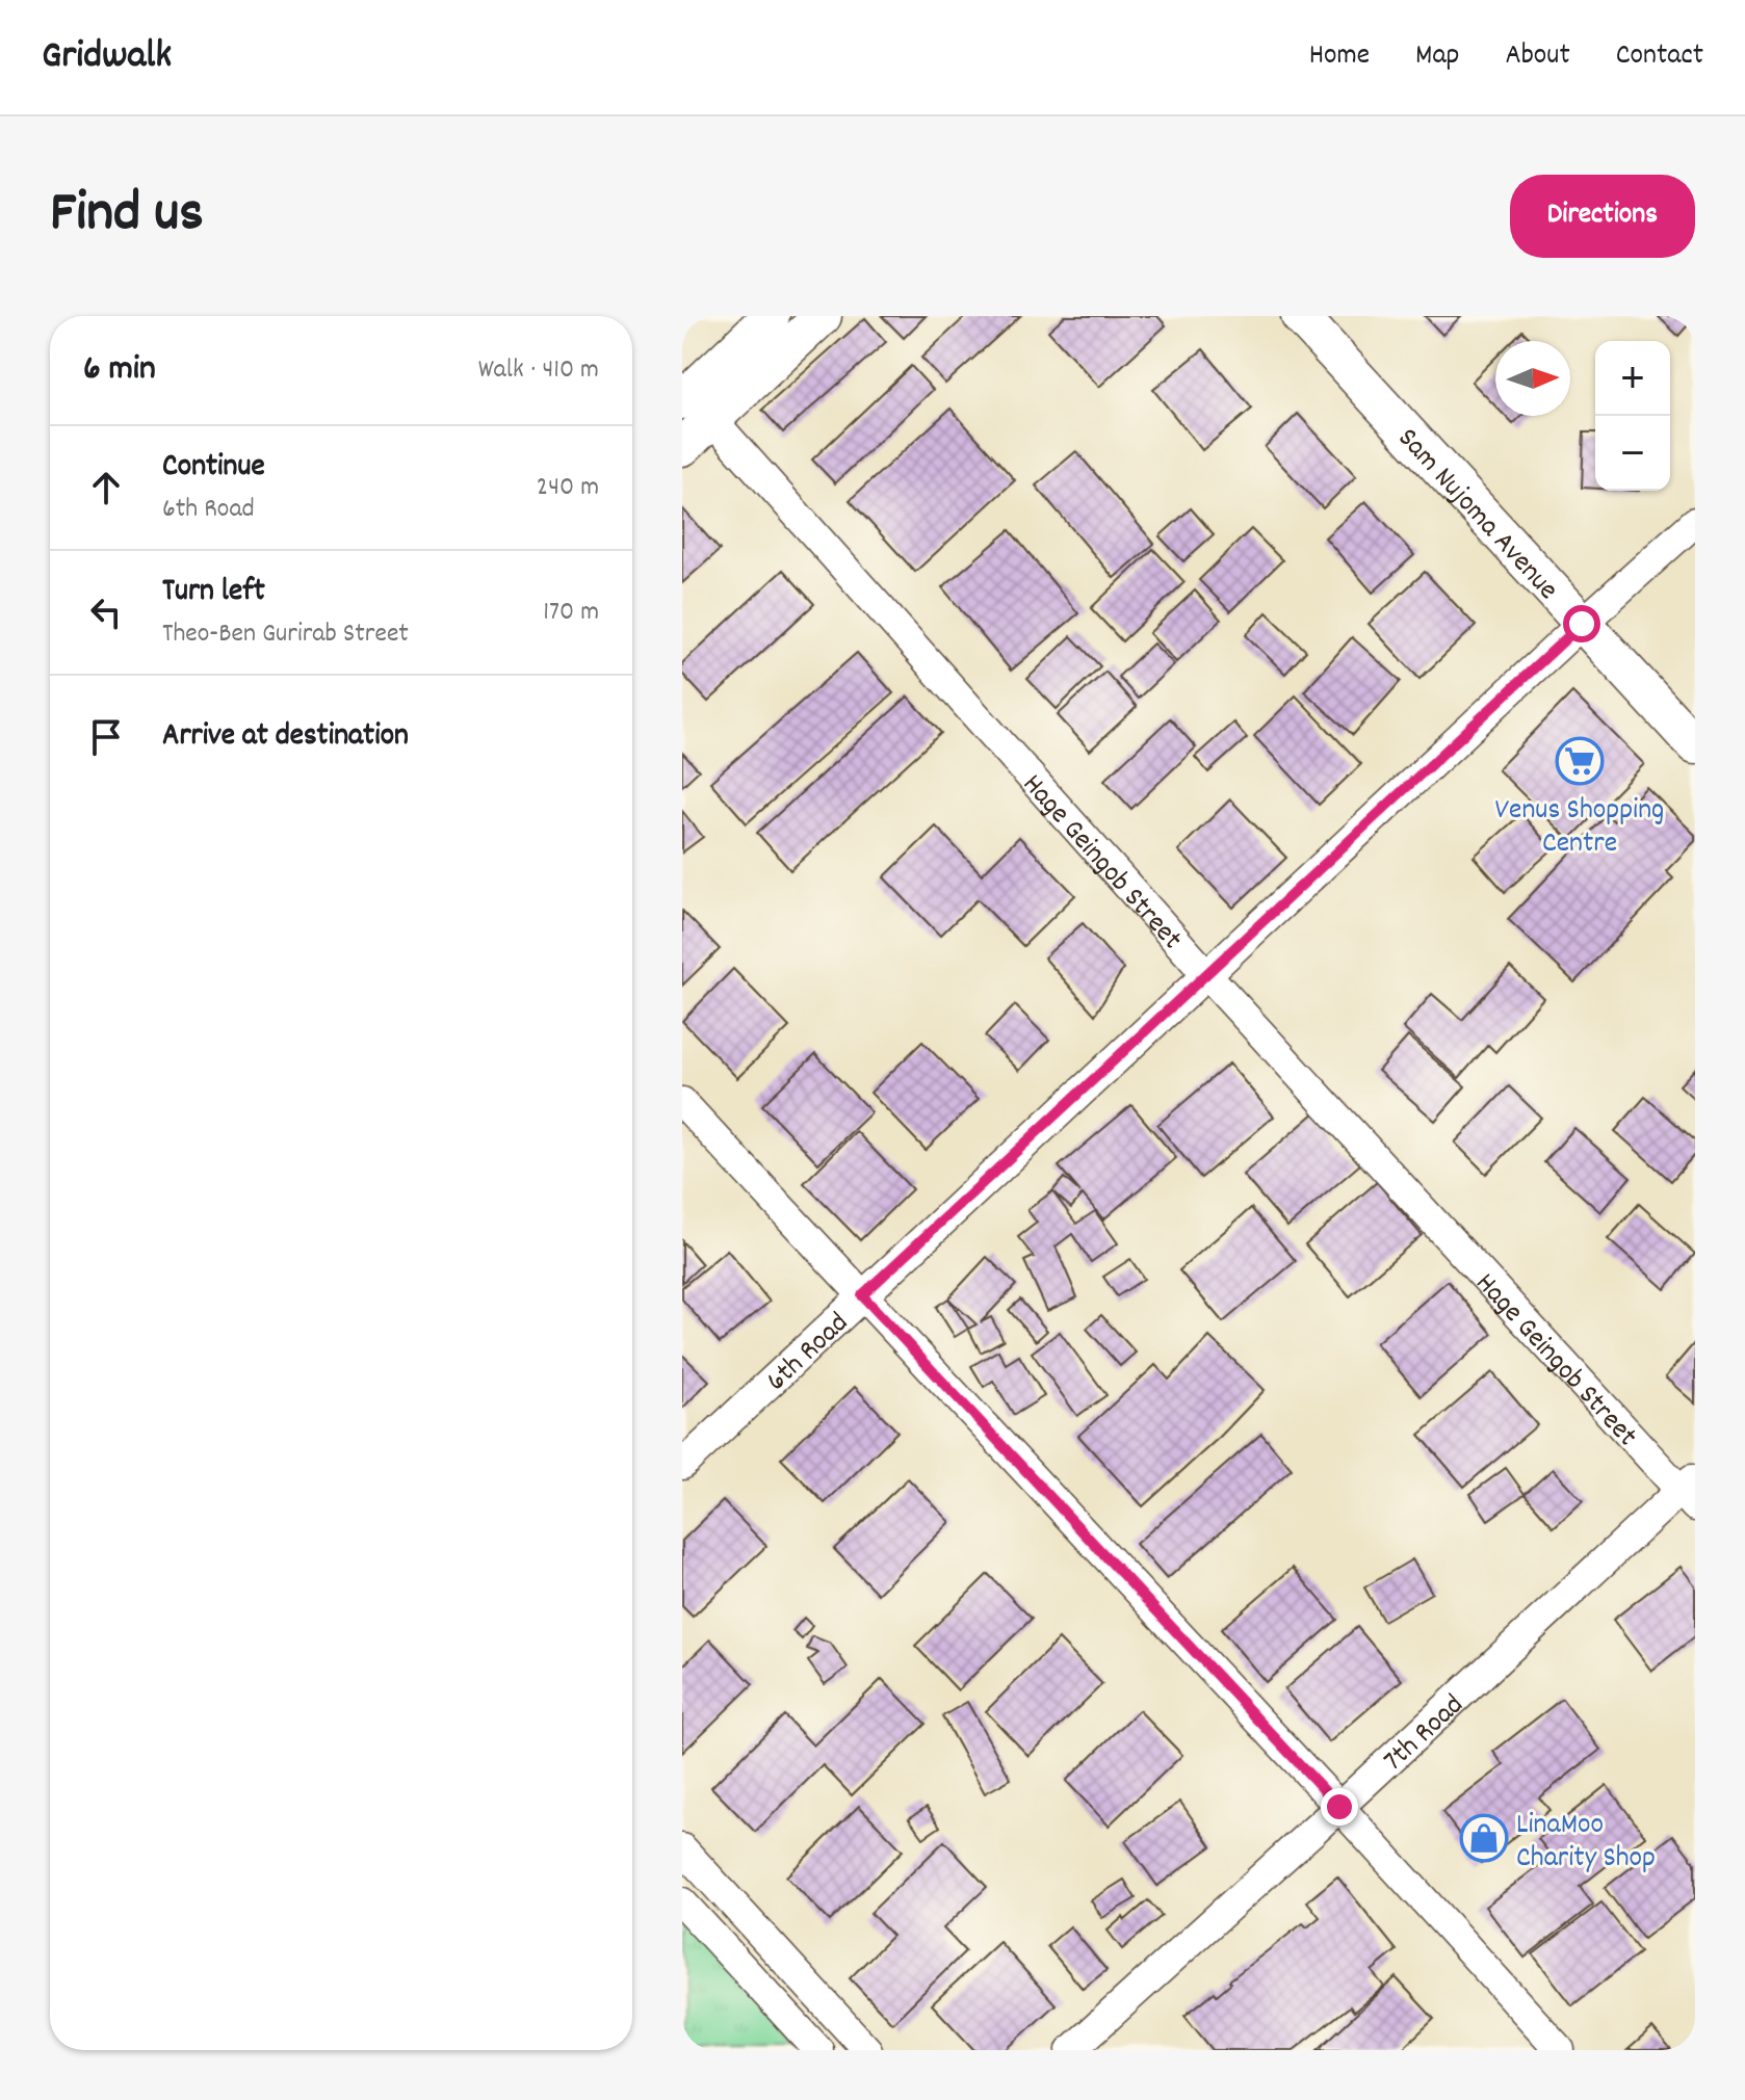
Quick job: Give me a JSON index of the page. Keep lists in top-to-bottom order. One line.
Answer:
{"streets":{"main road":["Sam Nujoma Avenue"],"street":["Hage Geingob Street","6th Road","7th Road"]},"crossings":[["Sam Nujoma Avenue","6th Road"],["Hage Geingob Street","6th Road"],["Hage Geingob Street","7th Road"]],"places":{"supermarket":["Venus Shopping Centre"],"shop":["LinaMoo Charity Shop"]},"north":"right","page":{"header":"Gridwalk","nav":["Home","Map","About","Contact"],"title":"Find us","buttons":"Directions","heading":["6 min","Walk · 410 m"],"map_buttons":["+","−"],"list":[["Continue","6th Road","240 m"],["Turn left","Theo-Ben Gurirab Street","170 m"],"Arrive at destination"]}}
